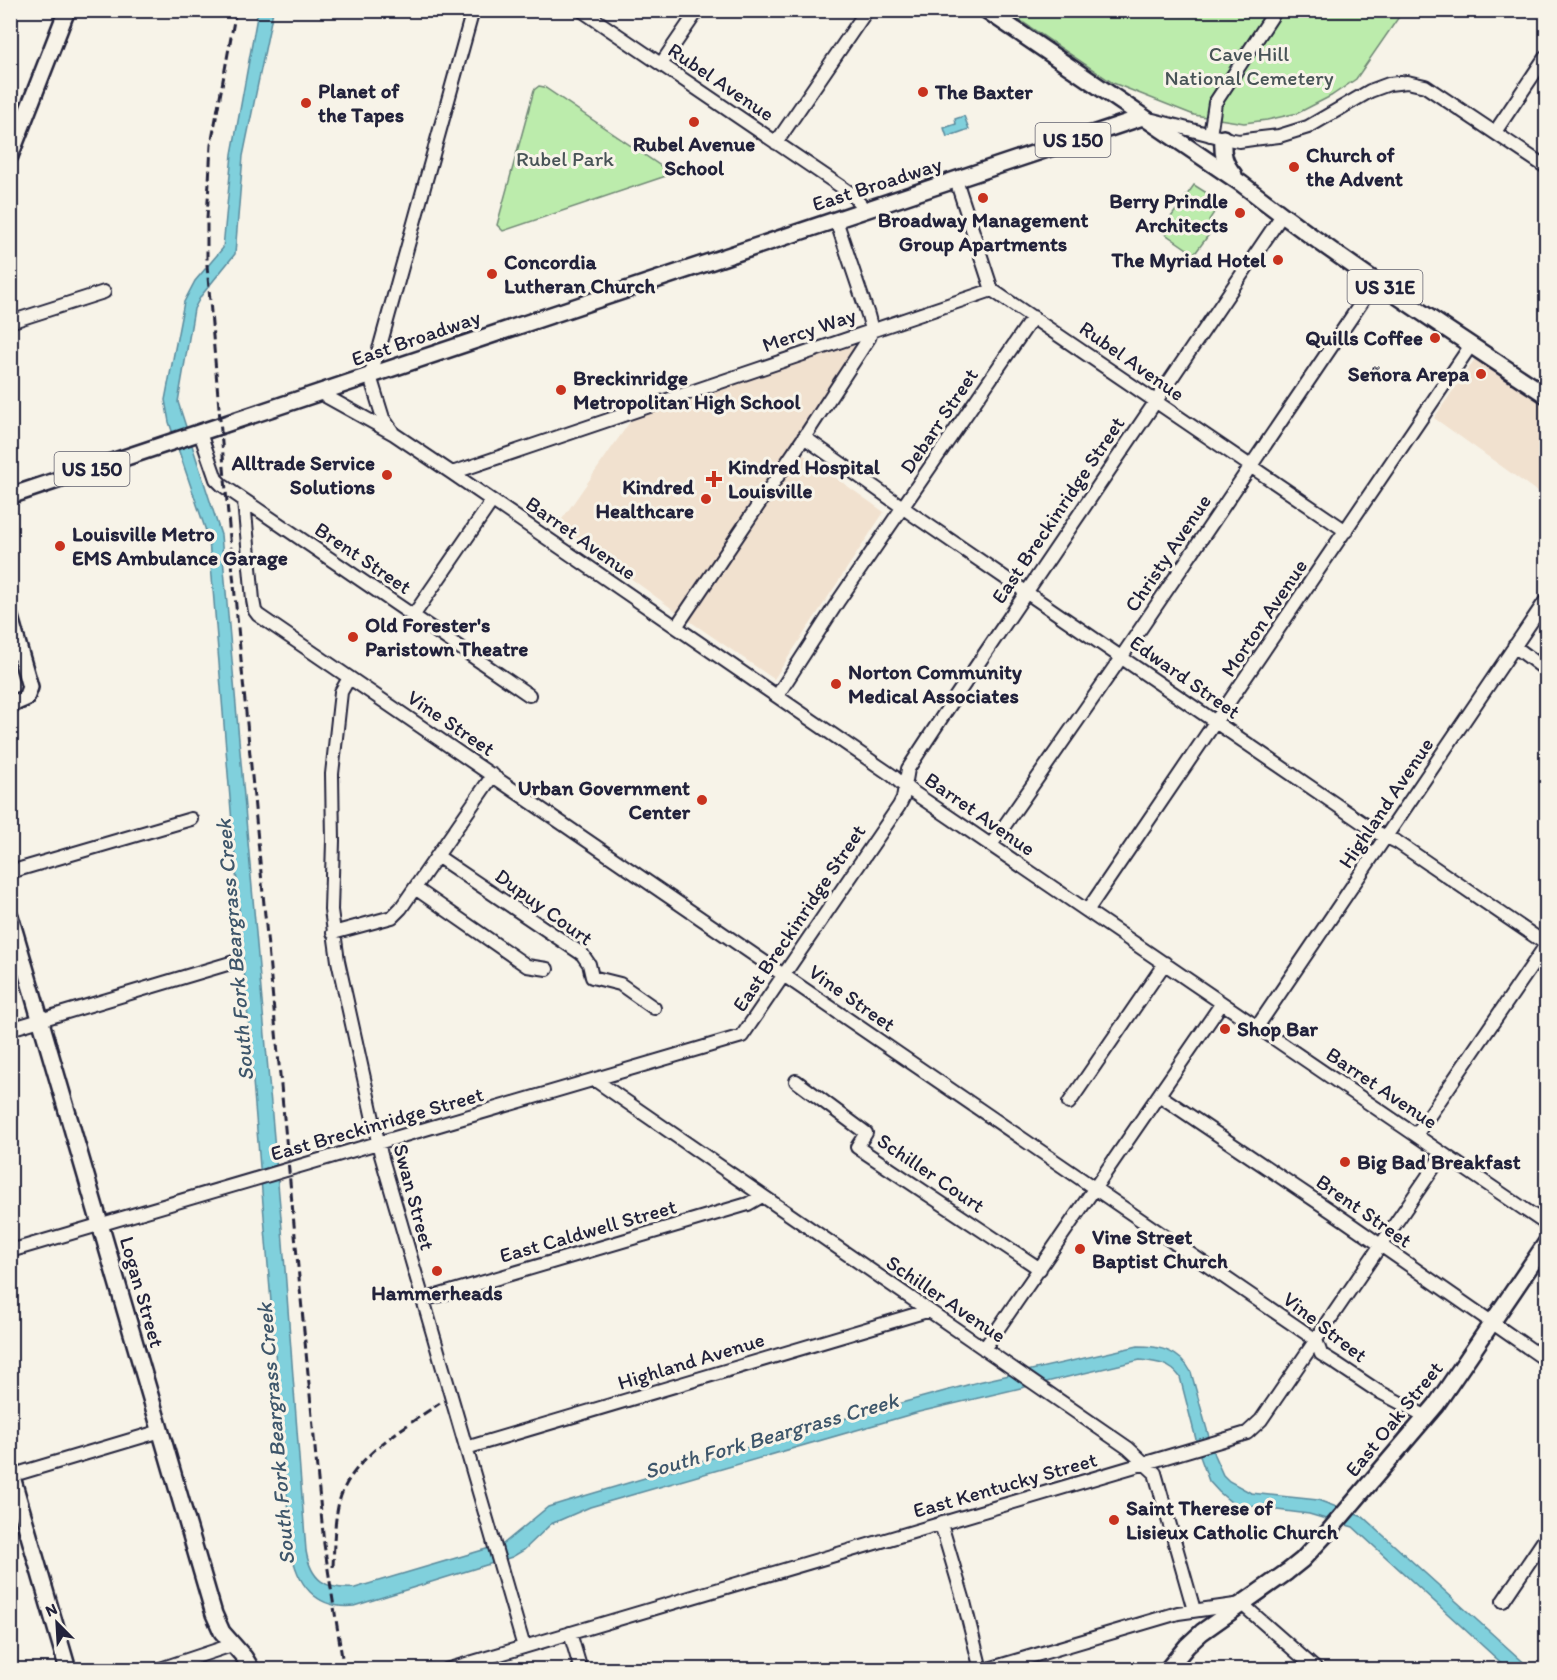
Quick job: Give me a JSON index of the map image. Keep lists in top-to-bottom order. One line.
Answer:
{"streets":{"main road":["US 150","East Broadway","US 31E","Logan Street","East Oak Street"],"street":["Rubel Avenue","Mercy Way","Debarr Street","East Breckinridge Street","Barret Avenue","Christy Avenue","Brent Street","Morton Avenue","Edward Street","Vine Street","Highland Avenue","Dupuy Court","Schiller Court","Swan Street","East Caldwell Street","Schiller Avenue","East Kentucky Street"]},"crossings":[["Rubel Avenue","East Broadway"],["Rubel Avenue","Mercy Way"],["Rubel Avenue","Debarr Street"],["Rubel Avenue","East Breckinridge Street"],["Rubel Avenue","Christy Avenue"],["Rubel Avenue","Morton Avenue"],["East Broadway","US 31E"],["East Broadway","Barret Avenue"],["East Broadway","Brent Street"],["US 31E","East Breckinridge Street"],["US 31E","Christy Avenue"],["US 31E","Morton Avenue"],["Mercy Way","Barret Avenue"],["Debarr Street","Barret Avenue"],["Debarr Street","Edward Street"],["East Breckinridge Street","Barret Avenue"],["East Breckinridge Street","Edward Street"],["East Breckinridge Street","Vine Street"],["East Breckinridge Street","Swan Street"],["East Breckinridge Street","Logan Street"],["East Breckinridge Street","Schiller Avenue"],["Barret Avenue","Christy Avenue"],["Barret Avenue","Morton Avenue"],["Barret Avenue","Highland Avenue"],["Barret Avenue","East Kentucky Street"],["Christy Avenue","Edward Street"],["Brent Street","Vine Street"],["Brent Street","East Oak Street"],["Brent Street","East Kentucky Street"],["Morton Avenue","Edward Street"],["Edward Street","Highland Avenue"],["Vine Street","Swan Street"],["Vine Street","East Oak Street"],["Vine Street","East Kentucky Street"],["Highland Avenue","Swan Street"],["Highland Avenue","Schiller Avenue"],["Swan Street","East Caldwell Street"],["Swan Street","East Kentucky Street"],["East Caldwell Street","Schiller Avenue"],["Schiller Avenue","East Kentucky Street"]],"water":["South Fork Beargrass Creek"],"parks":["Cave Hill National Cemetery","Rubel Park"],"places":{"other":["The Baxter","Planet of the Tapes","Rubel Avenue School","Church of the Advent","Broadway Management Group Apartments","Berry Prindle Architects","The Myriad Hotel","Concordia Lutheran Church","Quills Coffee","Señora Arepa","Breckinridge Metropolitan High School","Alltrade Service Solutions","Kindred Healthcare","Louisville Metro EMS Ambulance Garage","Old Forester's Paristown Theatre","Norton Community Medical Associates","Urban Government Center","Shop Bar","Big Bad Breakfast","Vine Street Baptist Church","Hammerheads","Saint Therese of Lisieux Catholic Church"],"health":["Kindred Hospital Louisville"]},"north":"top left"}
